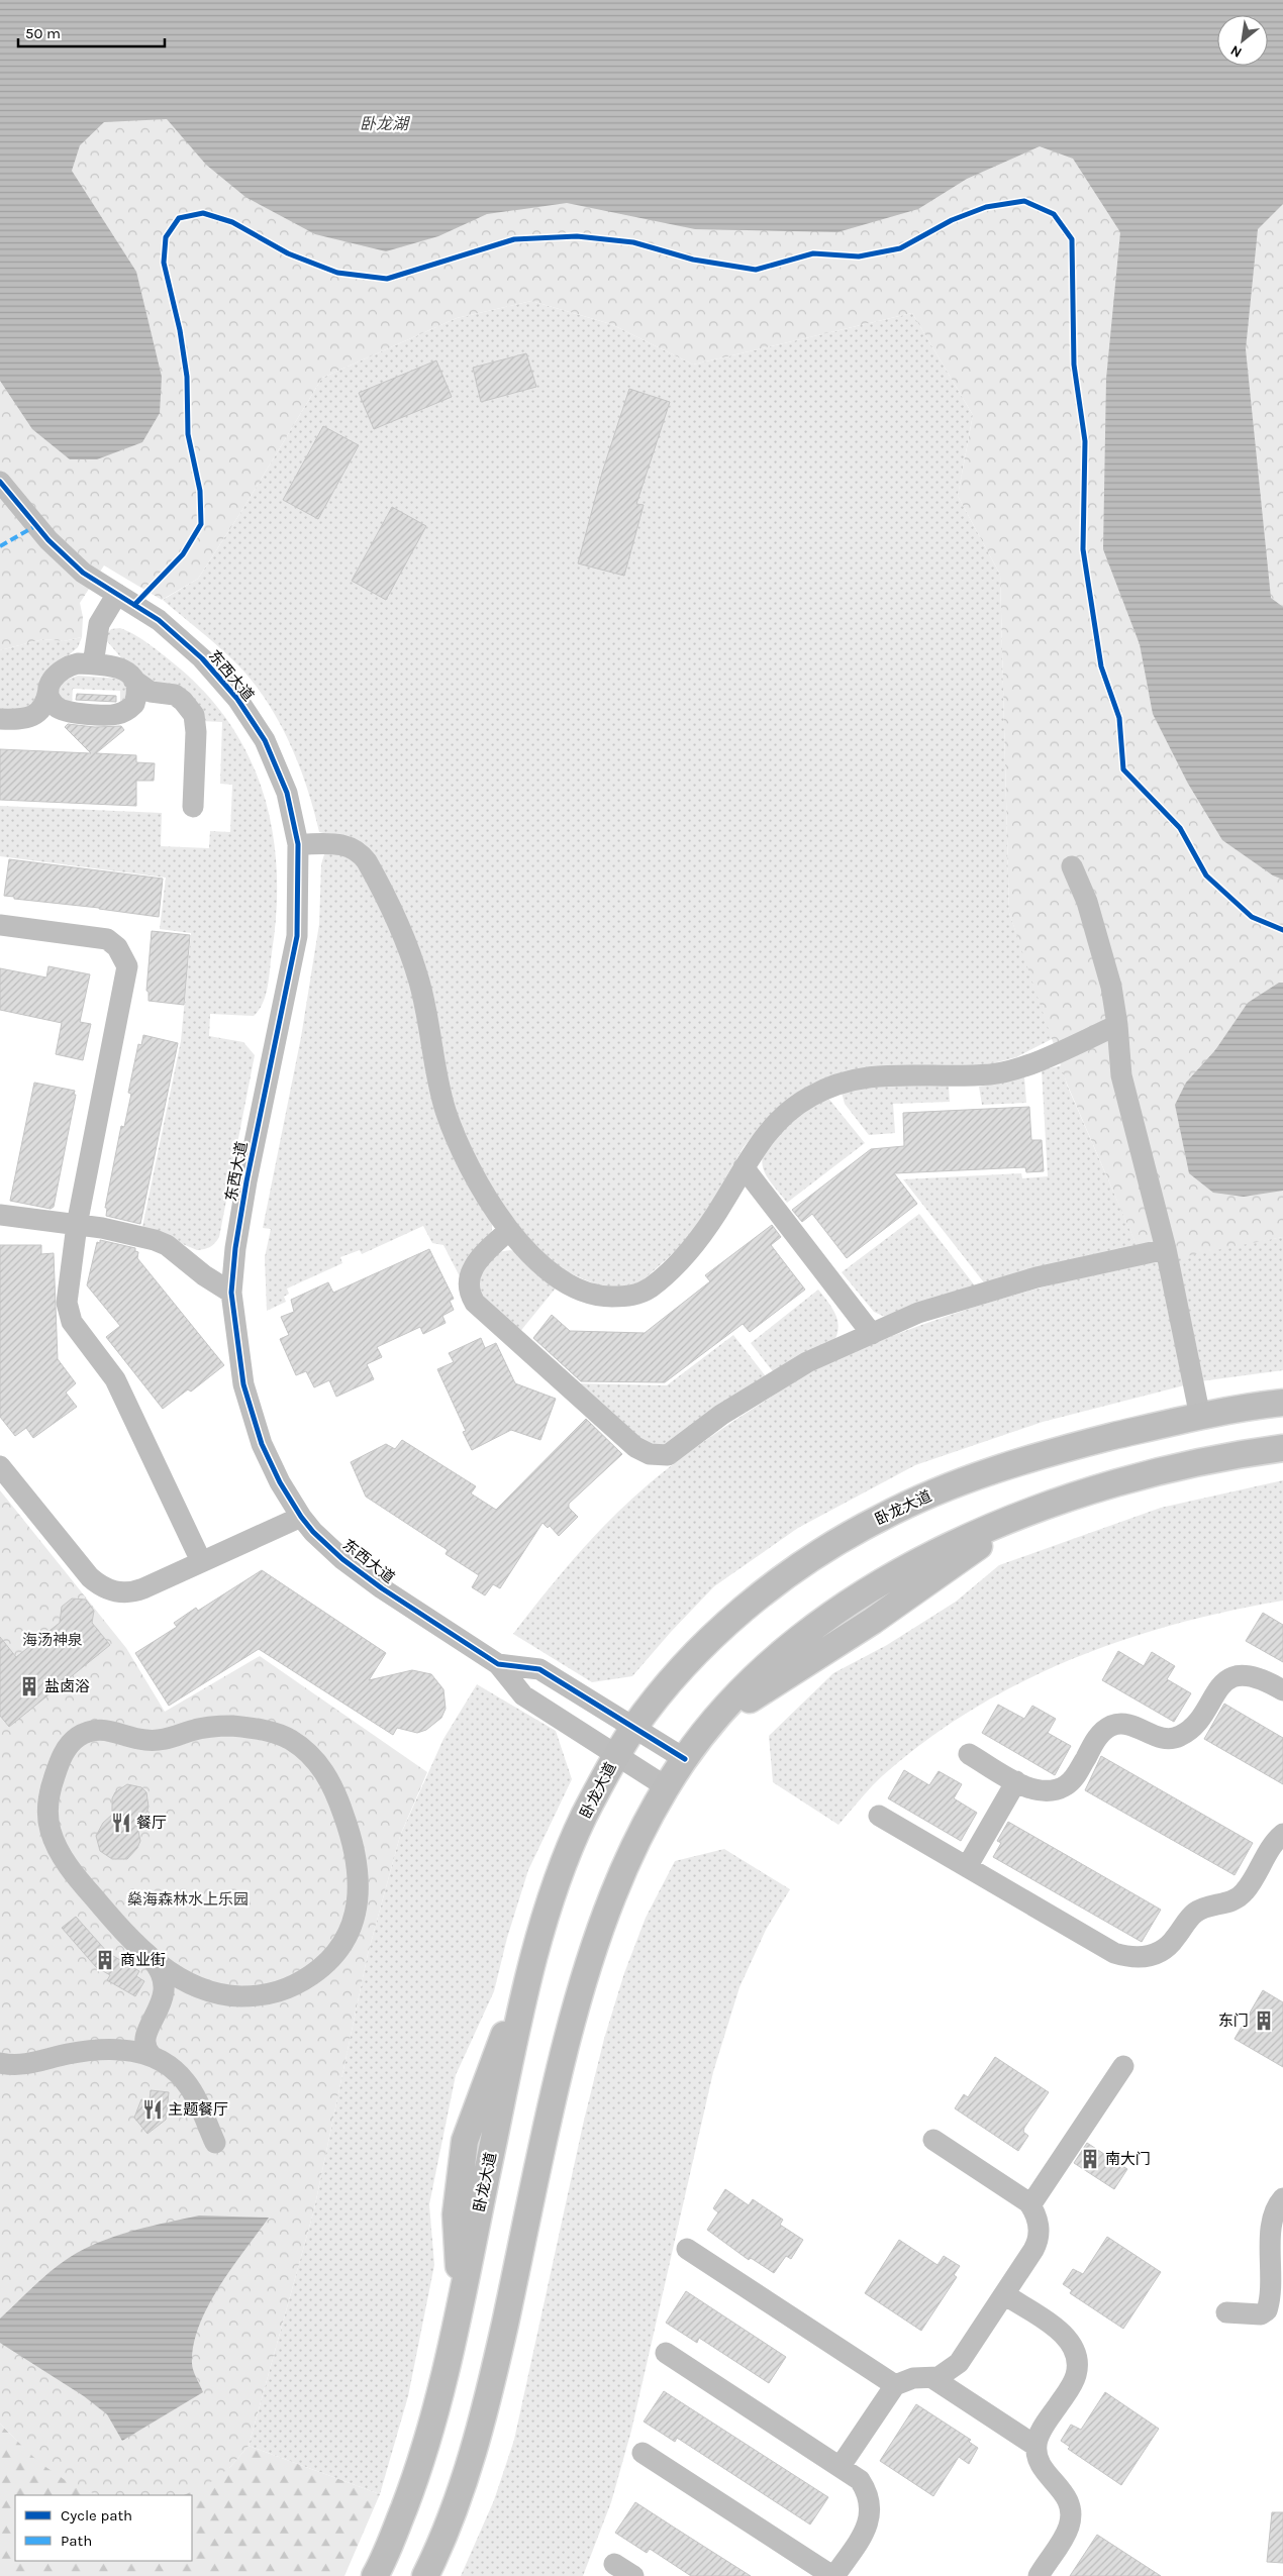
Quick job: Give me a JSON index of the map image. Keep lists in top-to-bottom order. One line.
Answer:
{"streets":{"main road":["卧龙大道"],"street":["东西大道"]},"crossings":[["东西大道","卧龙大道"]],"water":["卧龙湖"],"parks":["海汤神泉","燊海森林水上乐园"],"places":{"building":["盐卤浴","商业街","东门","南大门"],"restaurant":["餐厅","主题餐厅"]},"legend":["Cycle path","Path"],"scale_bar":"50 m","north":"bottom left"}
